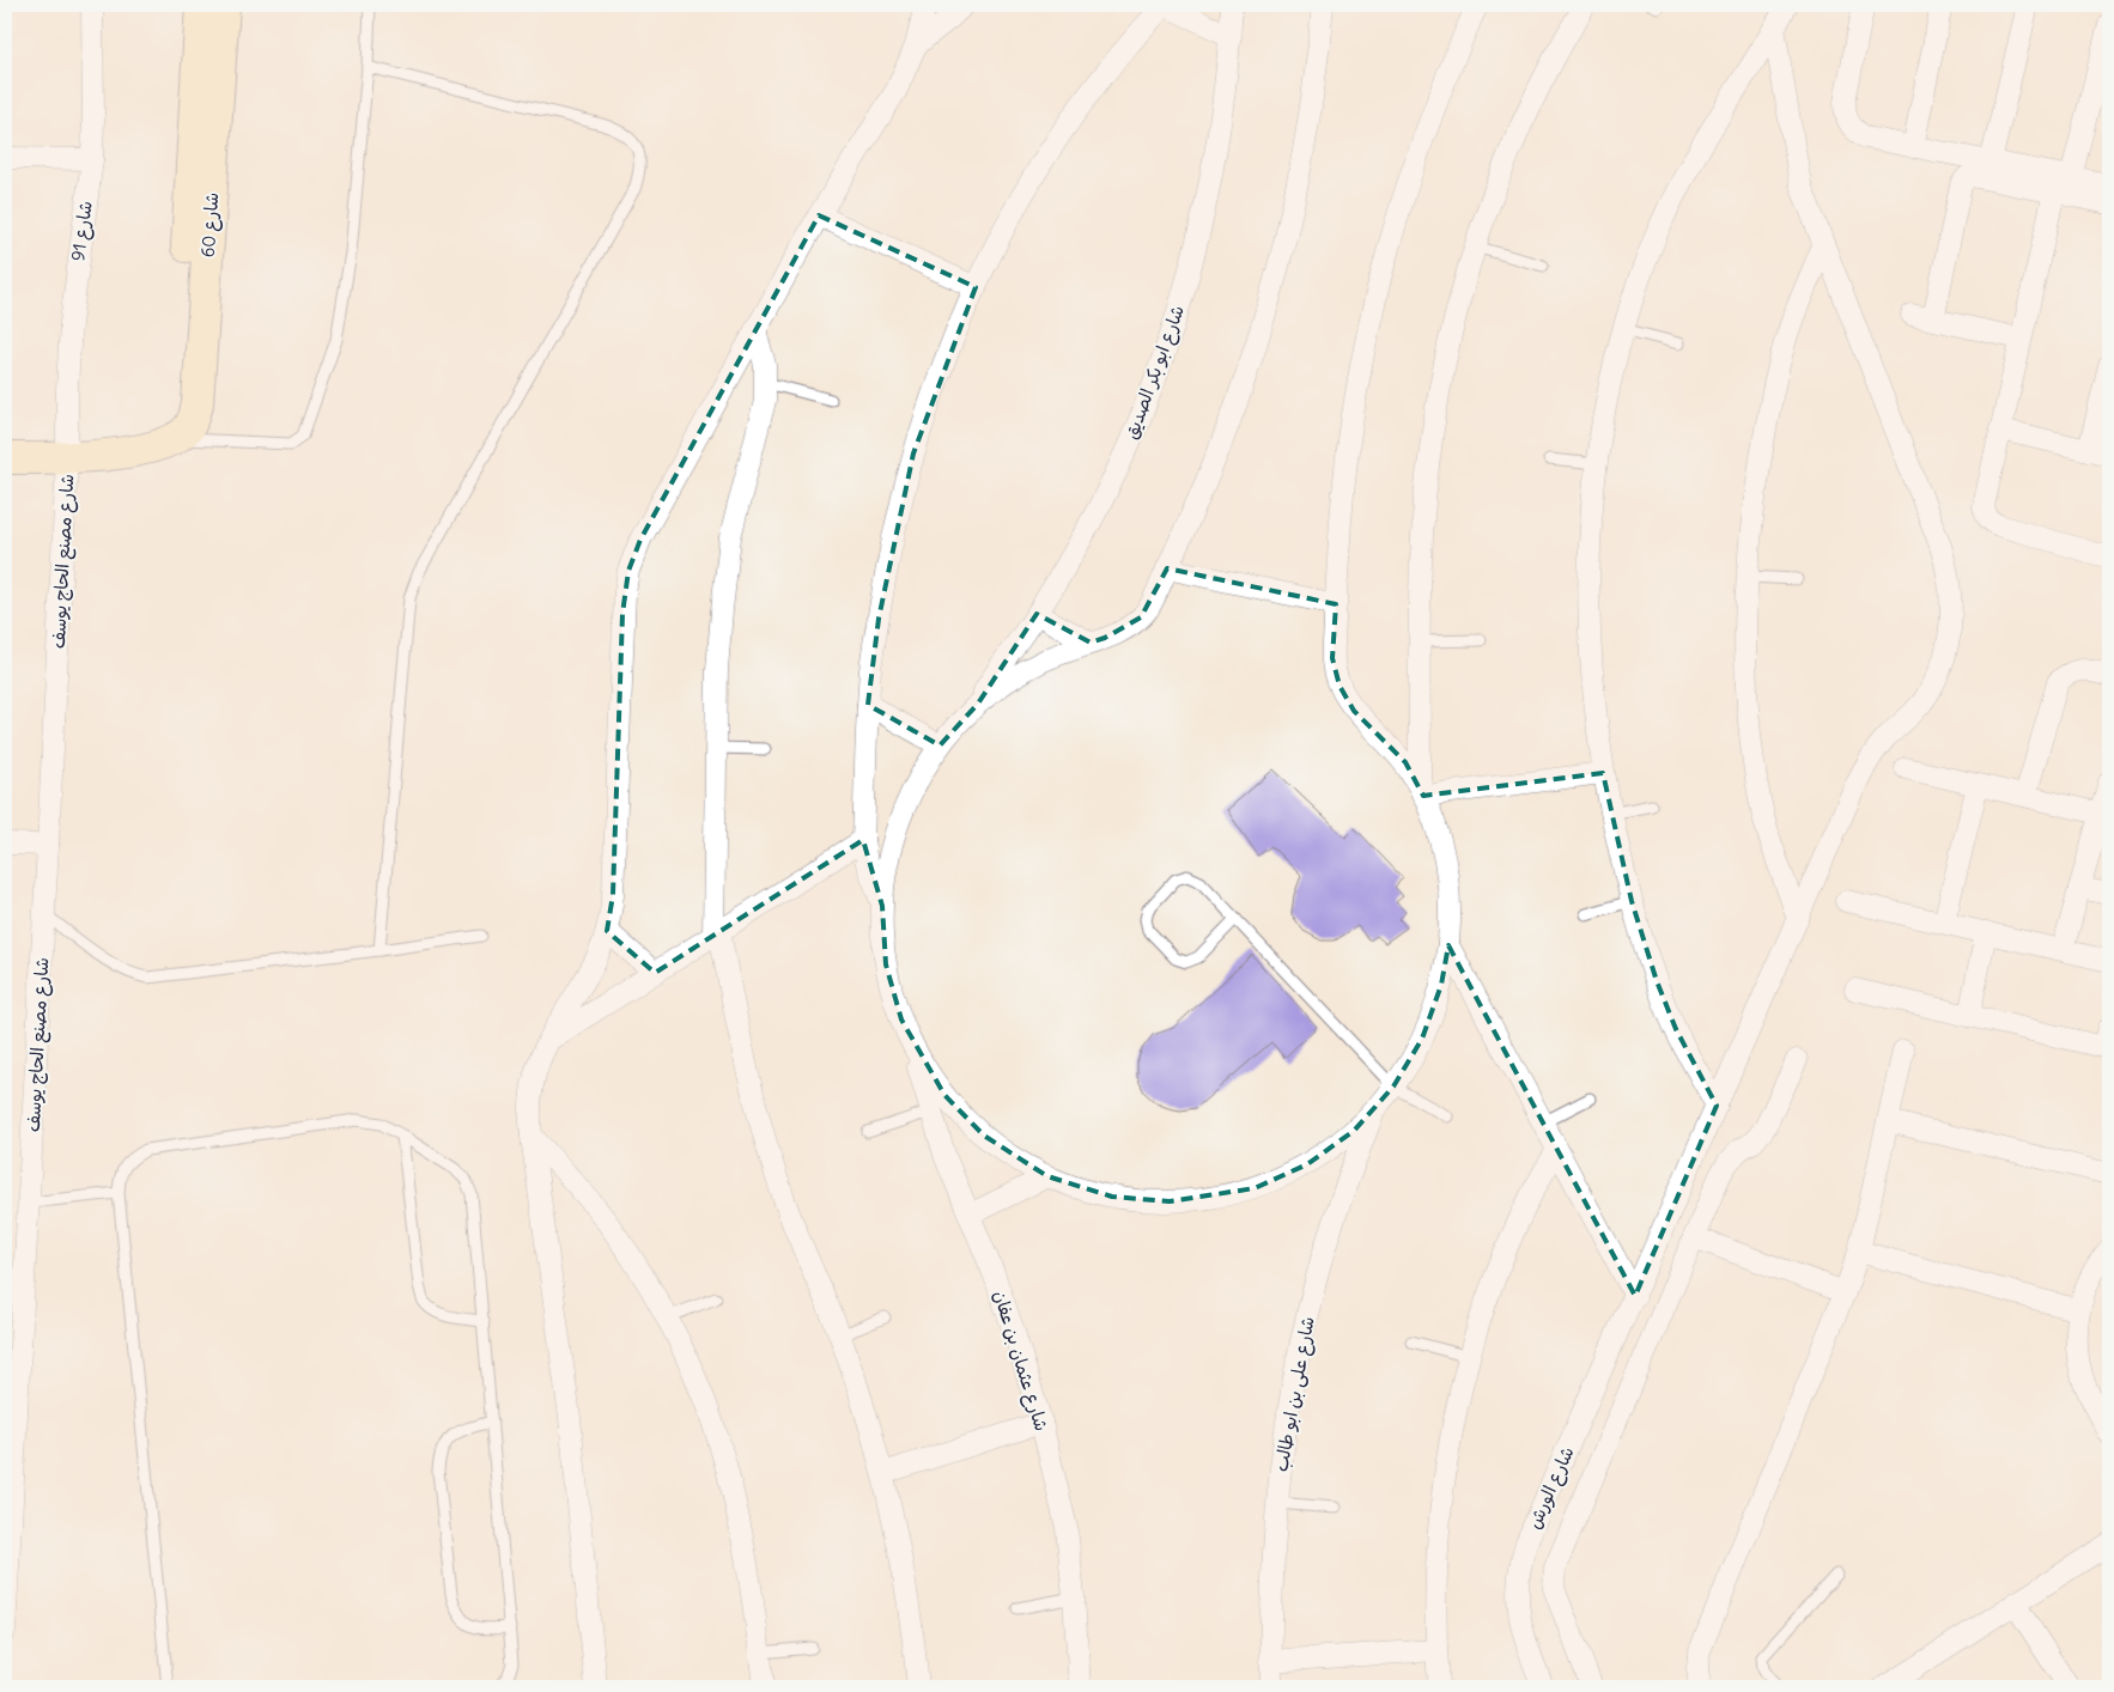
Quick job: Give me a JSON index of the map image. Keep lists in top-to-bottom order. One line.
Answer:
{"streets":{"street":["شارع 60","شارع 91","شارع ابو بكر الصديق","شارع مصنع الحاج يوسف","شارع عثمان بن عفان","شارع على بن ابو طالب","شارع الورش"]},"crossings":[["شارع 60","شارع 91"],["شارع 60","شارع مصنع الحاج يوسف"],["شارع 91","شارع مصنع الحاج يوسف"]]}
